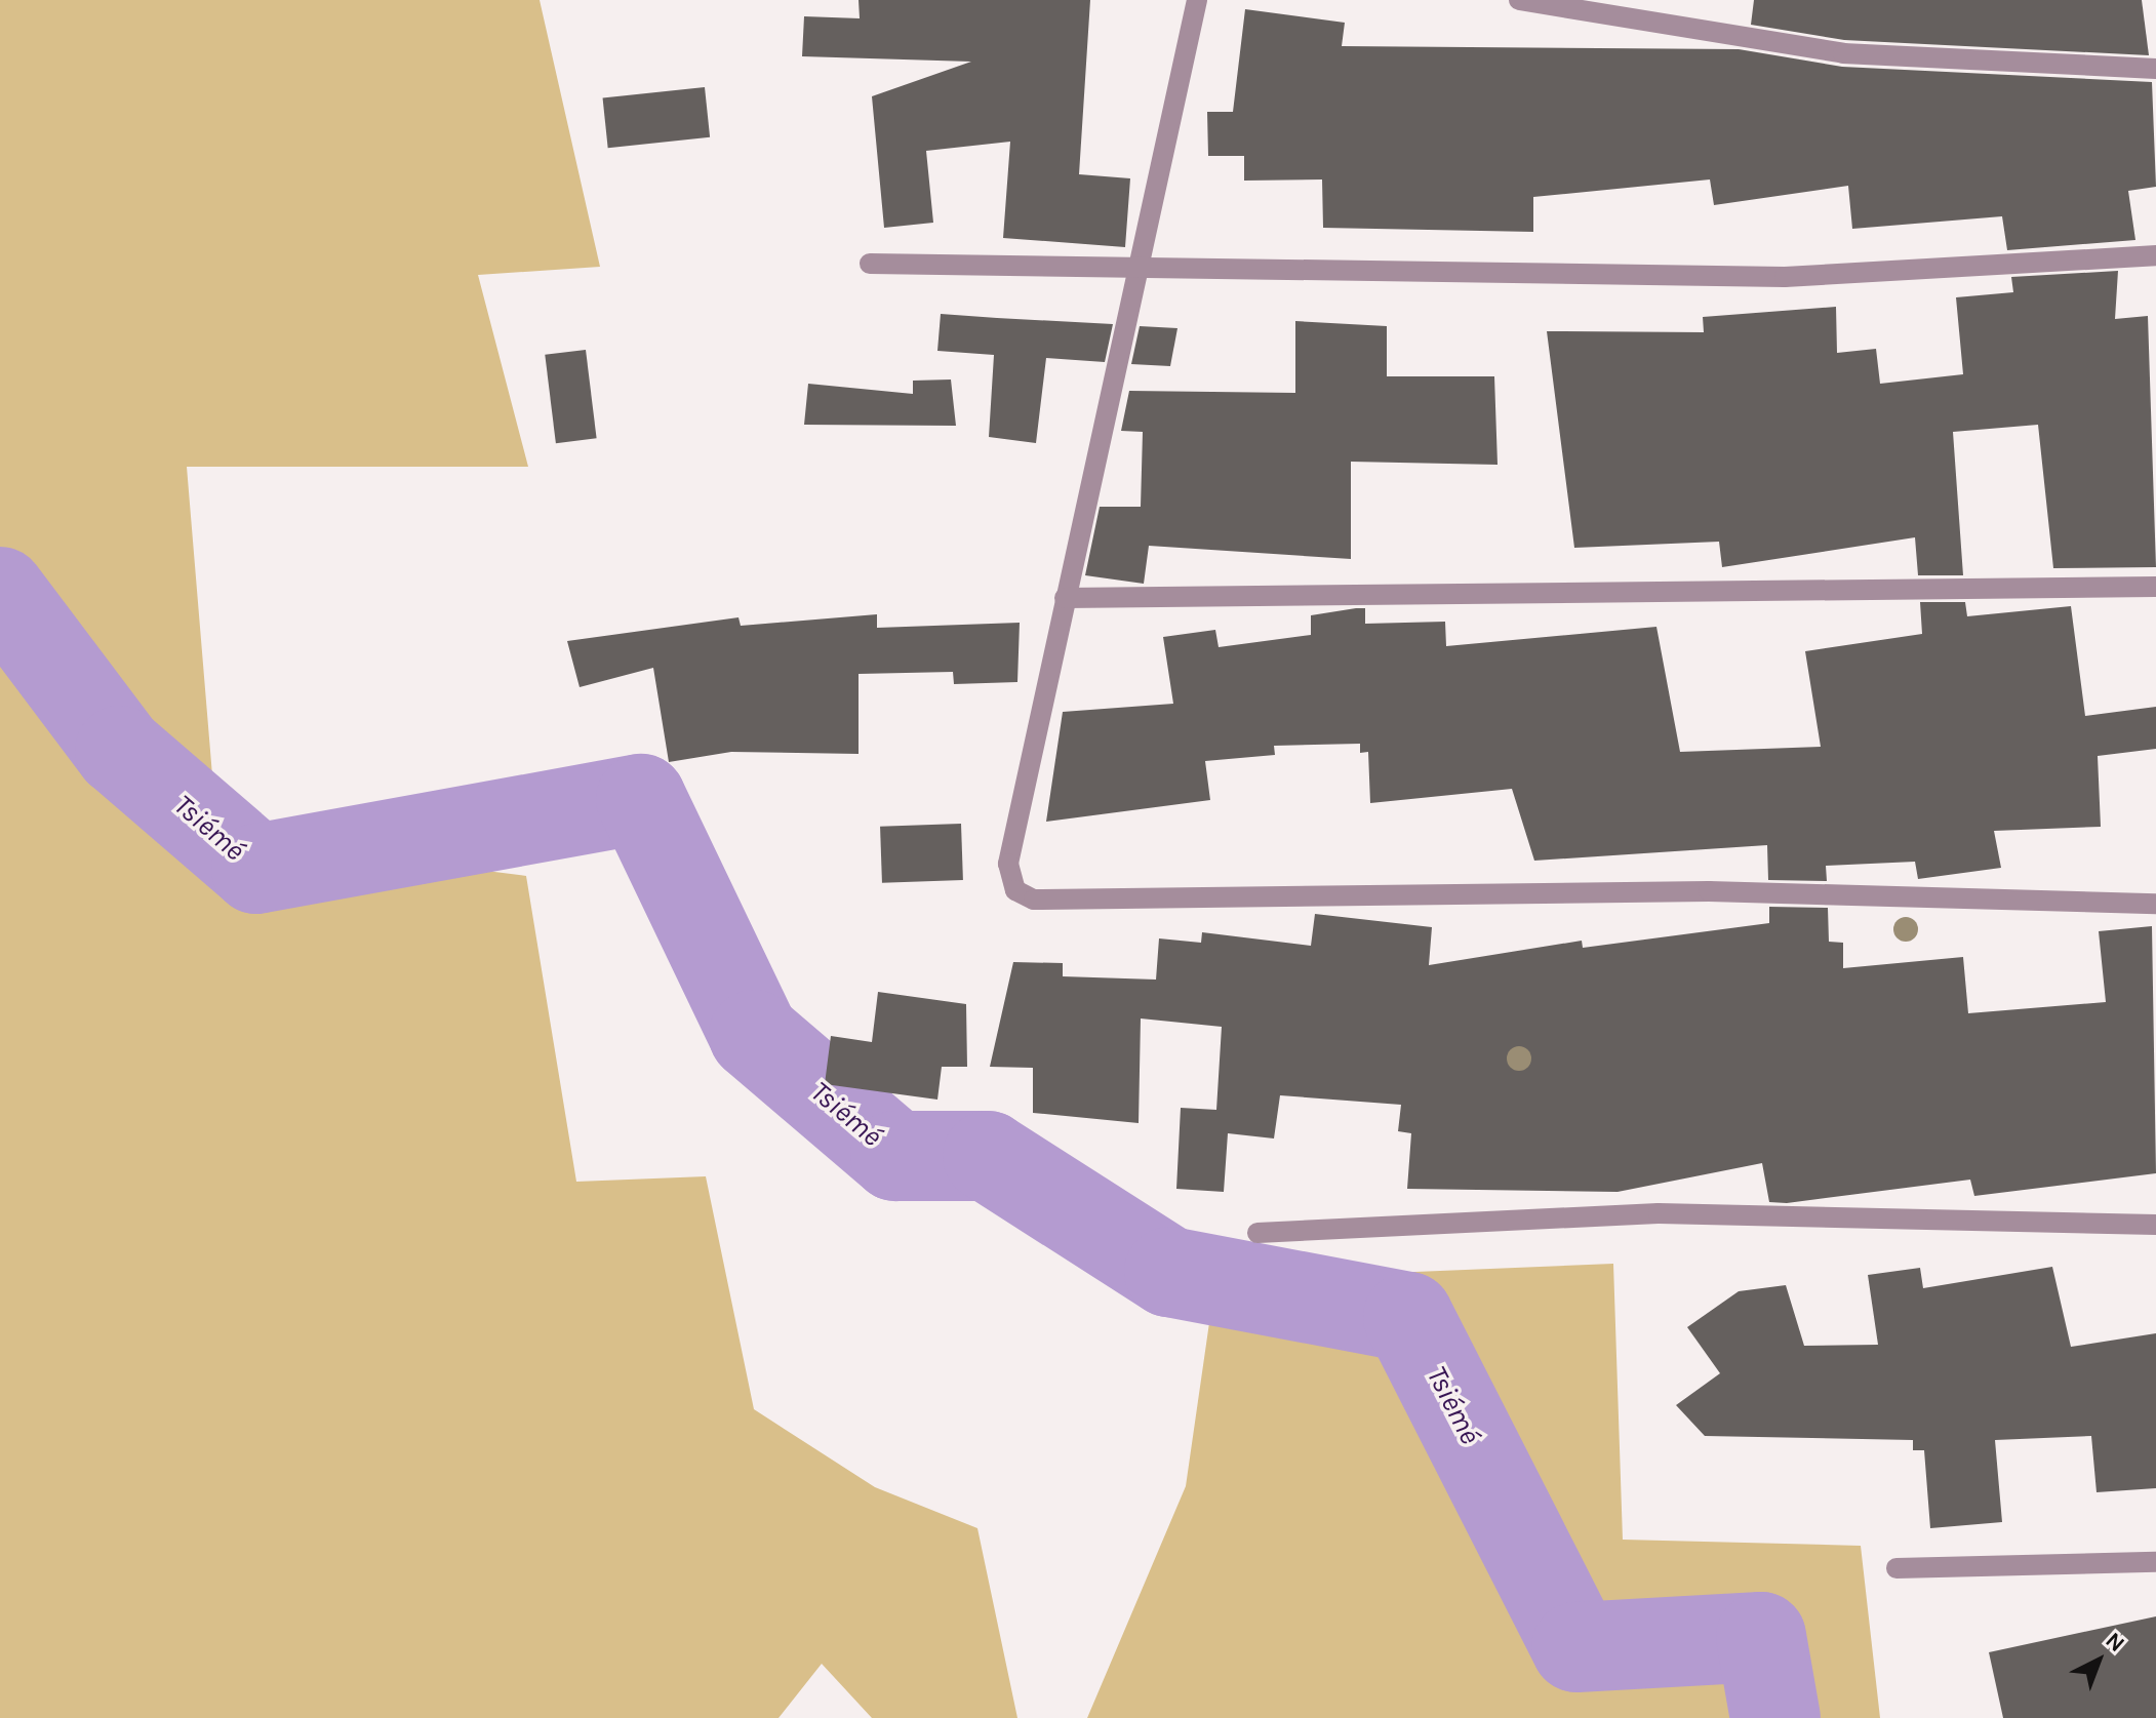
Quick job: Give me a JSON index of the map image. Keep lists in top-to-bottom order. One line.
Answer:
{"water":["Tsiémé"],"north":"top right"}
